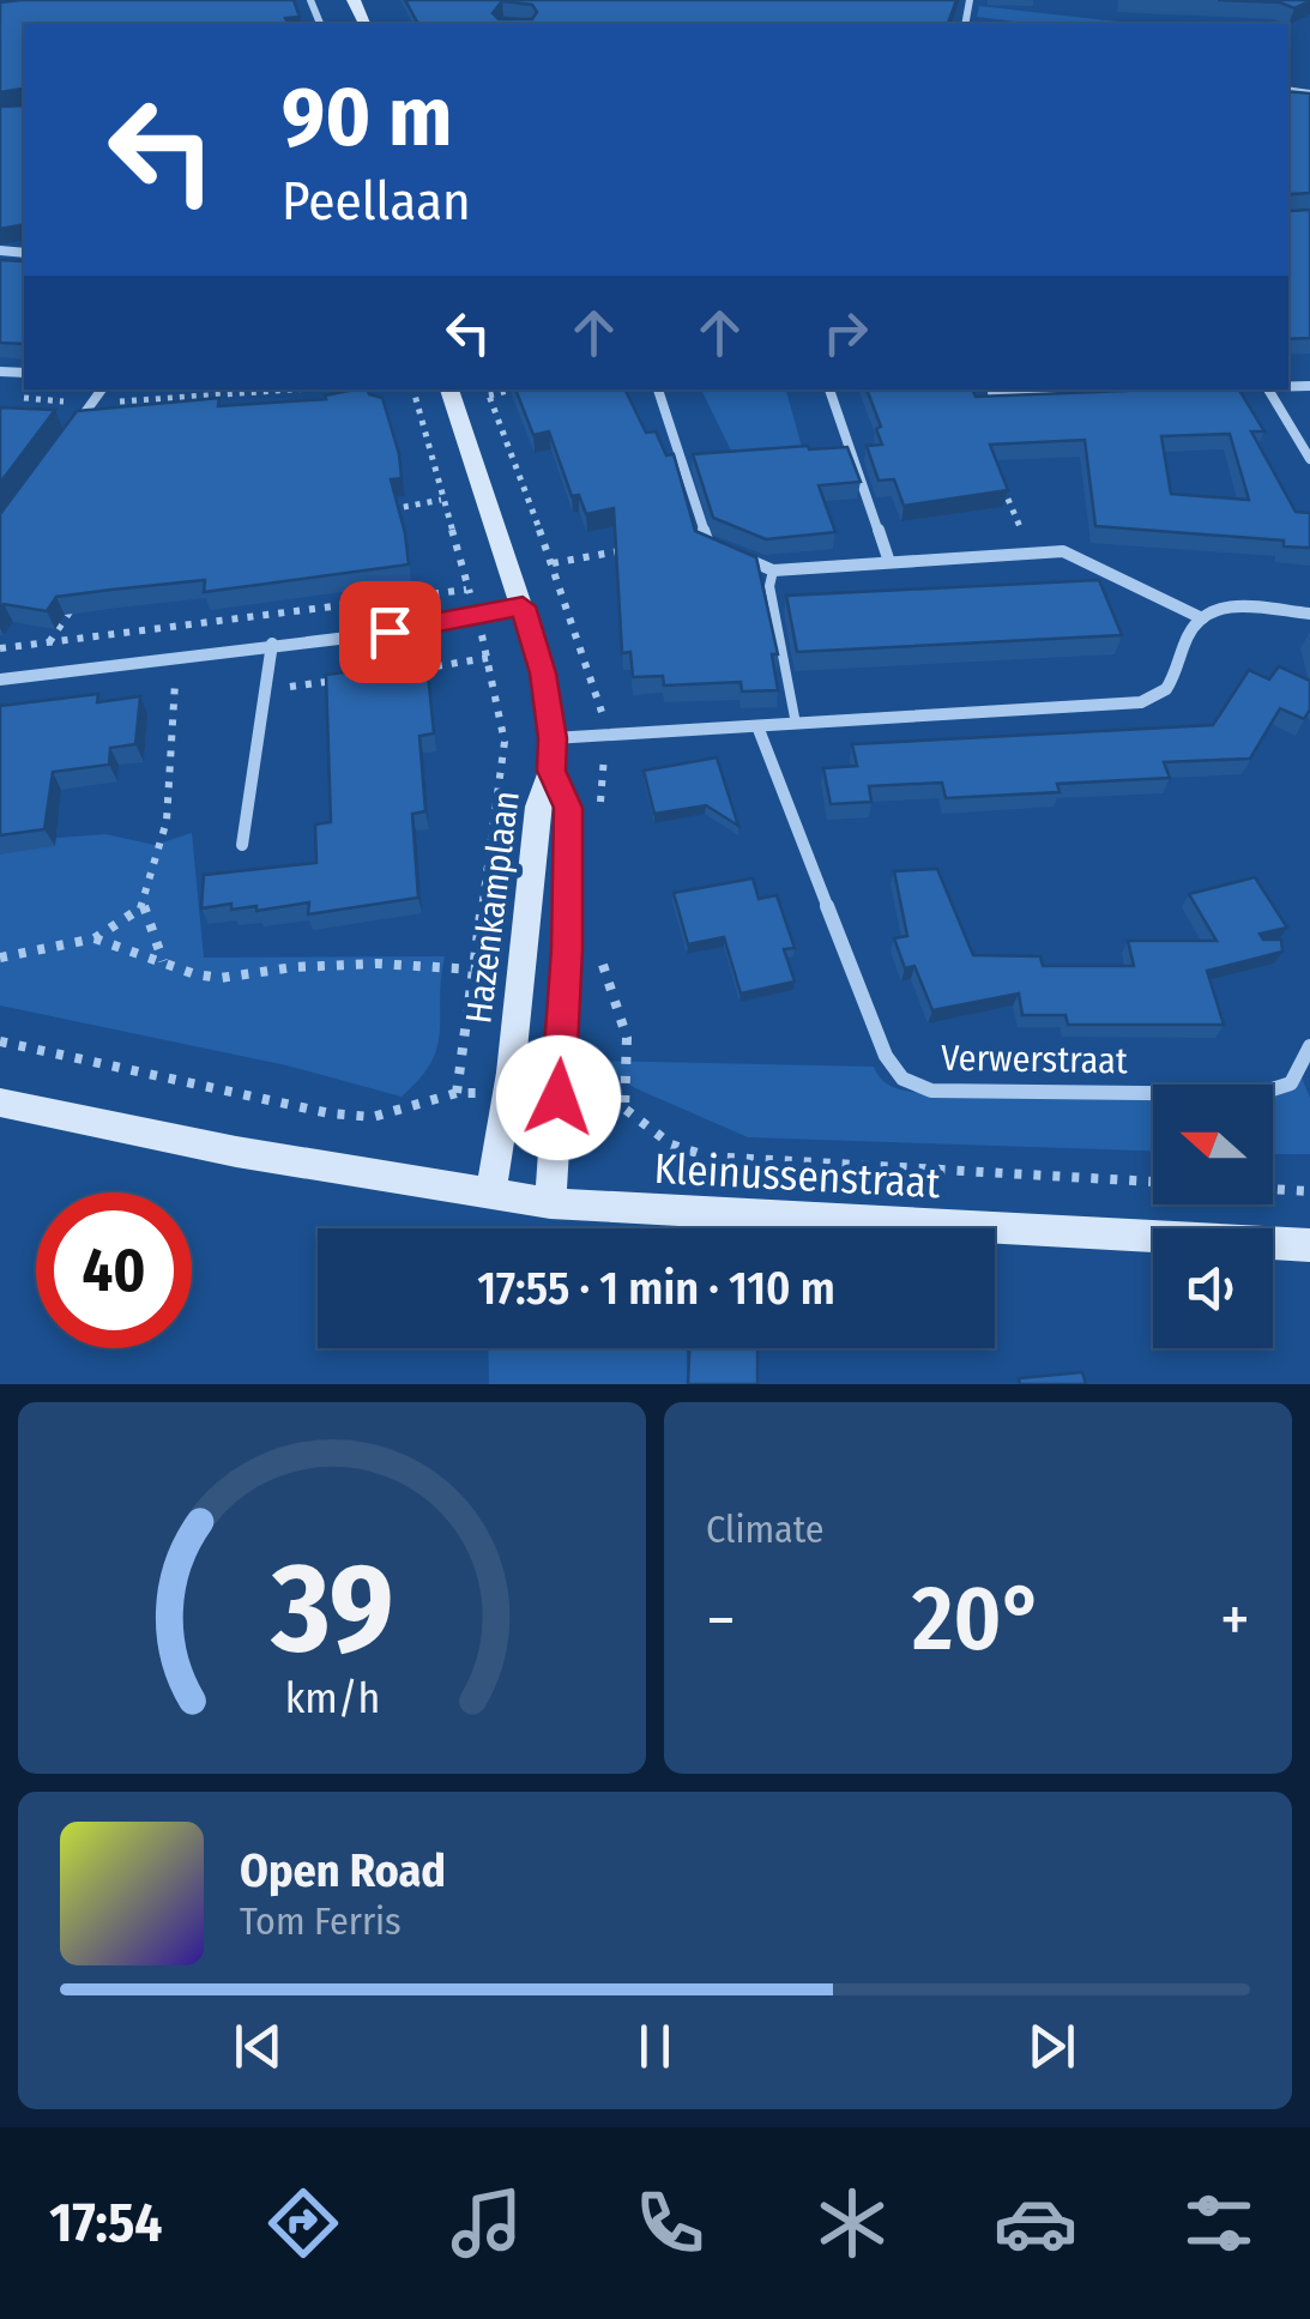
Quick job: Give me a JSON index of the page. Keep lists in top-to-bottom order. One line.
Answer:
{"streets":{"street":["Hazenkamplaan","Verwerstraat","Kleinussenstraat"]},"crossings":[["Hazenkamplaan","Kleinussenstraat"]],"north":"left","page":{"turn":["90 m","Peellaan"],"limit":"40","trip":"17:55 · 1 min · 110 m","tile":"Climate","heat":["−","20°","+"],"song":["Open Road","Tom Ferris"],"tabs":"17:54","gauge":["39","km/h"]}}
